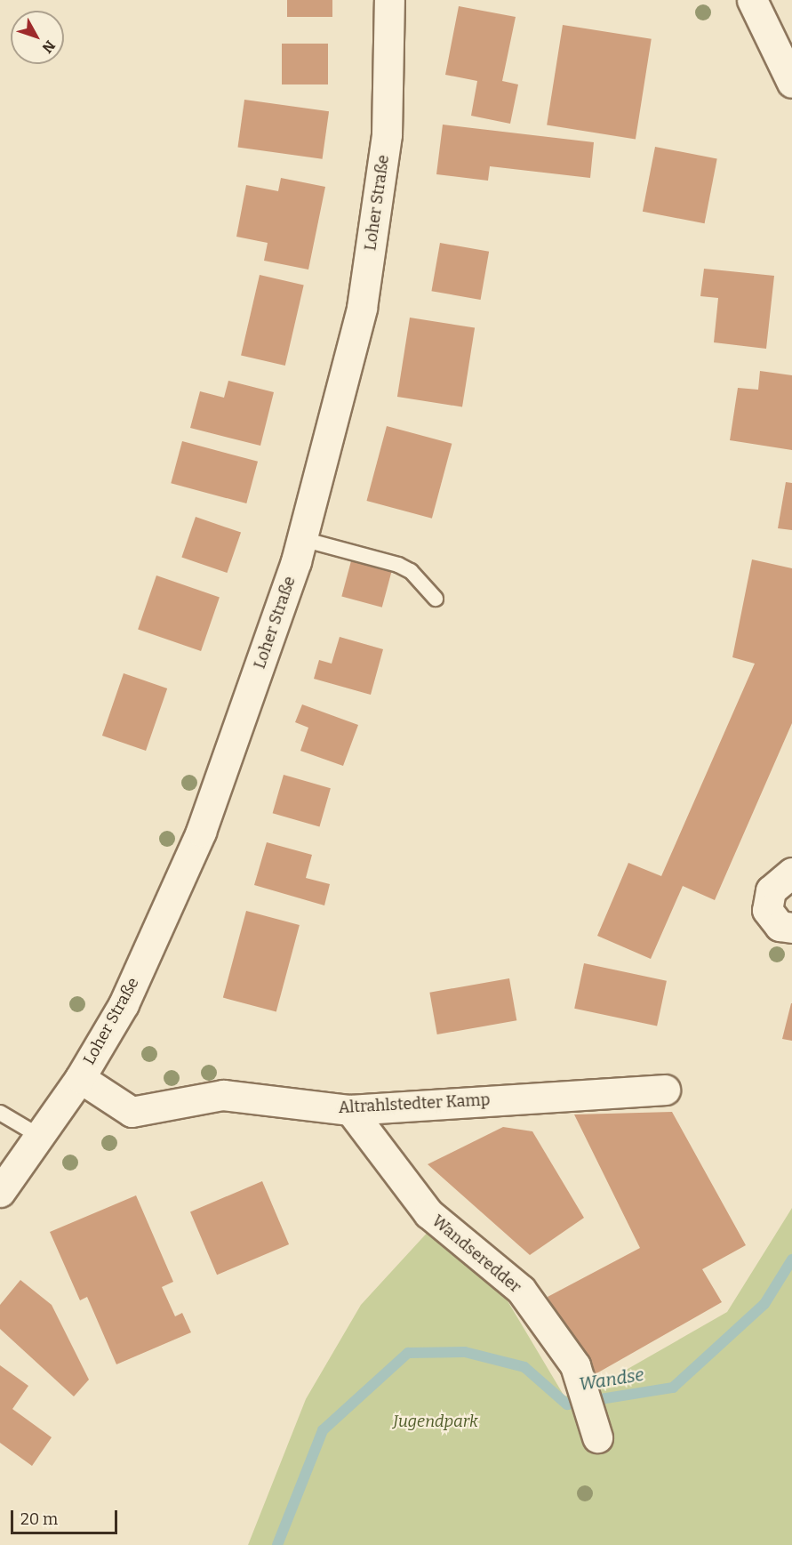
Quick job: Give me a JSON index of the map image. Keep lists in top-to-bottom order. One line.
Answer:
{"streets":{"street":["Loher Straße","Altrahlstedter Kamp","Wandseredder"]},"crossings":[["Loher Straße","Altrahlstedter Kamp"],["Altrahlstedter Kamp","Wandseredder"]],"water":["Wandse"],"parks":["Jugendpark"],"scale_bar":"20 m","north":"bottom right"}
